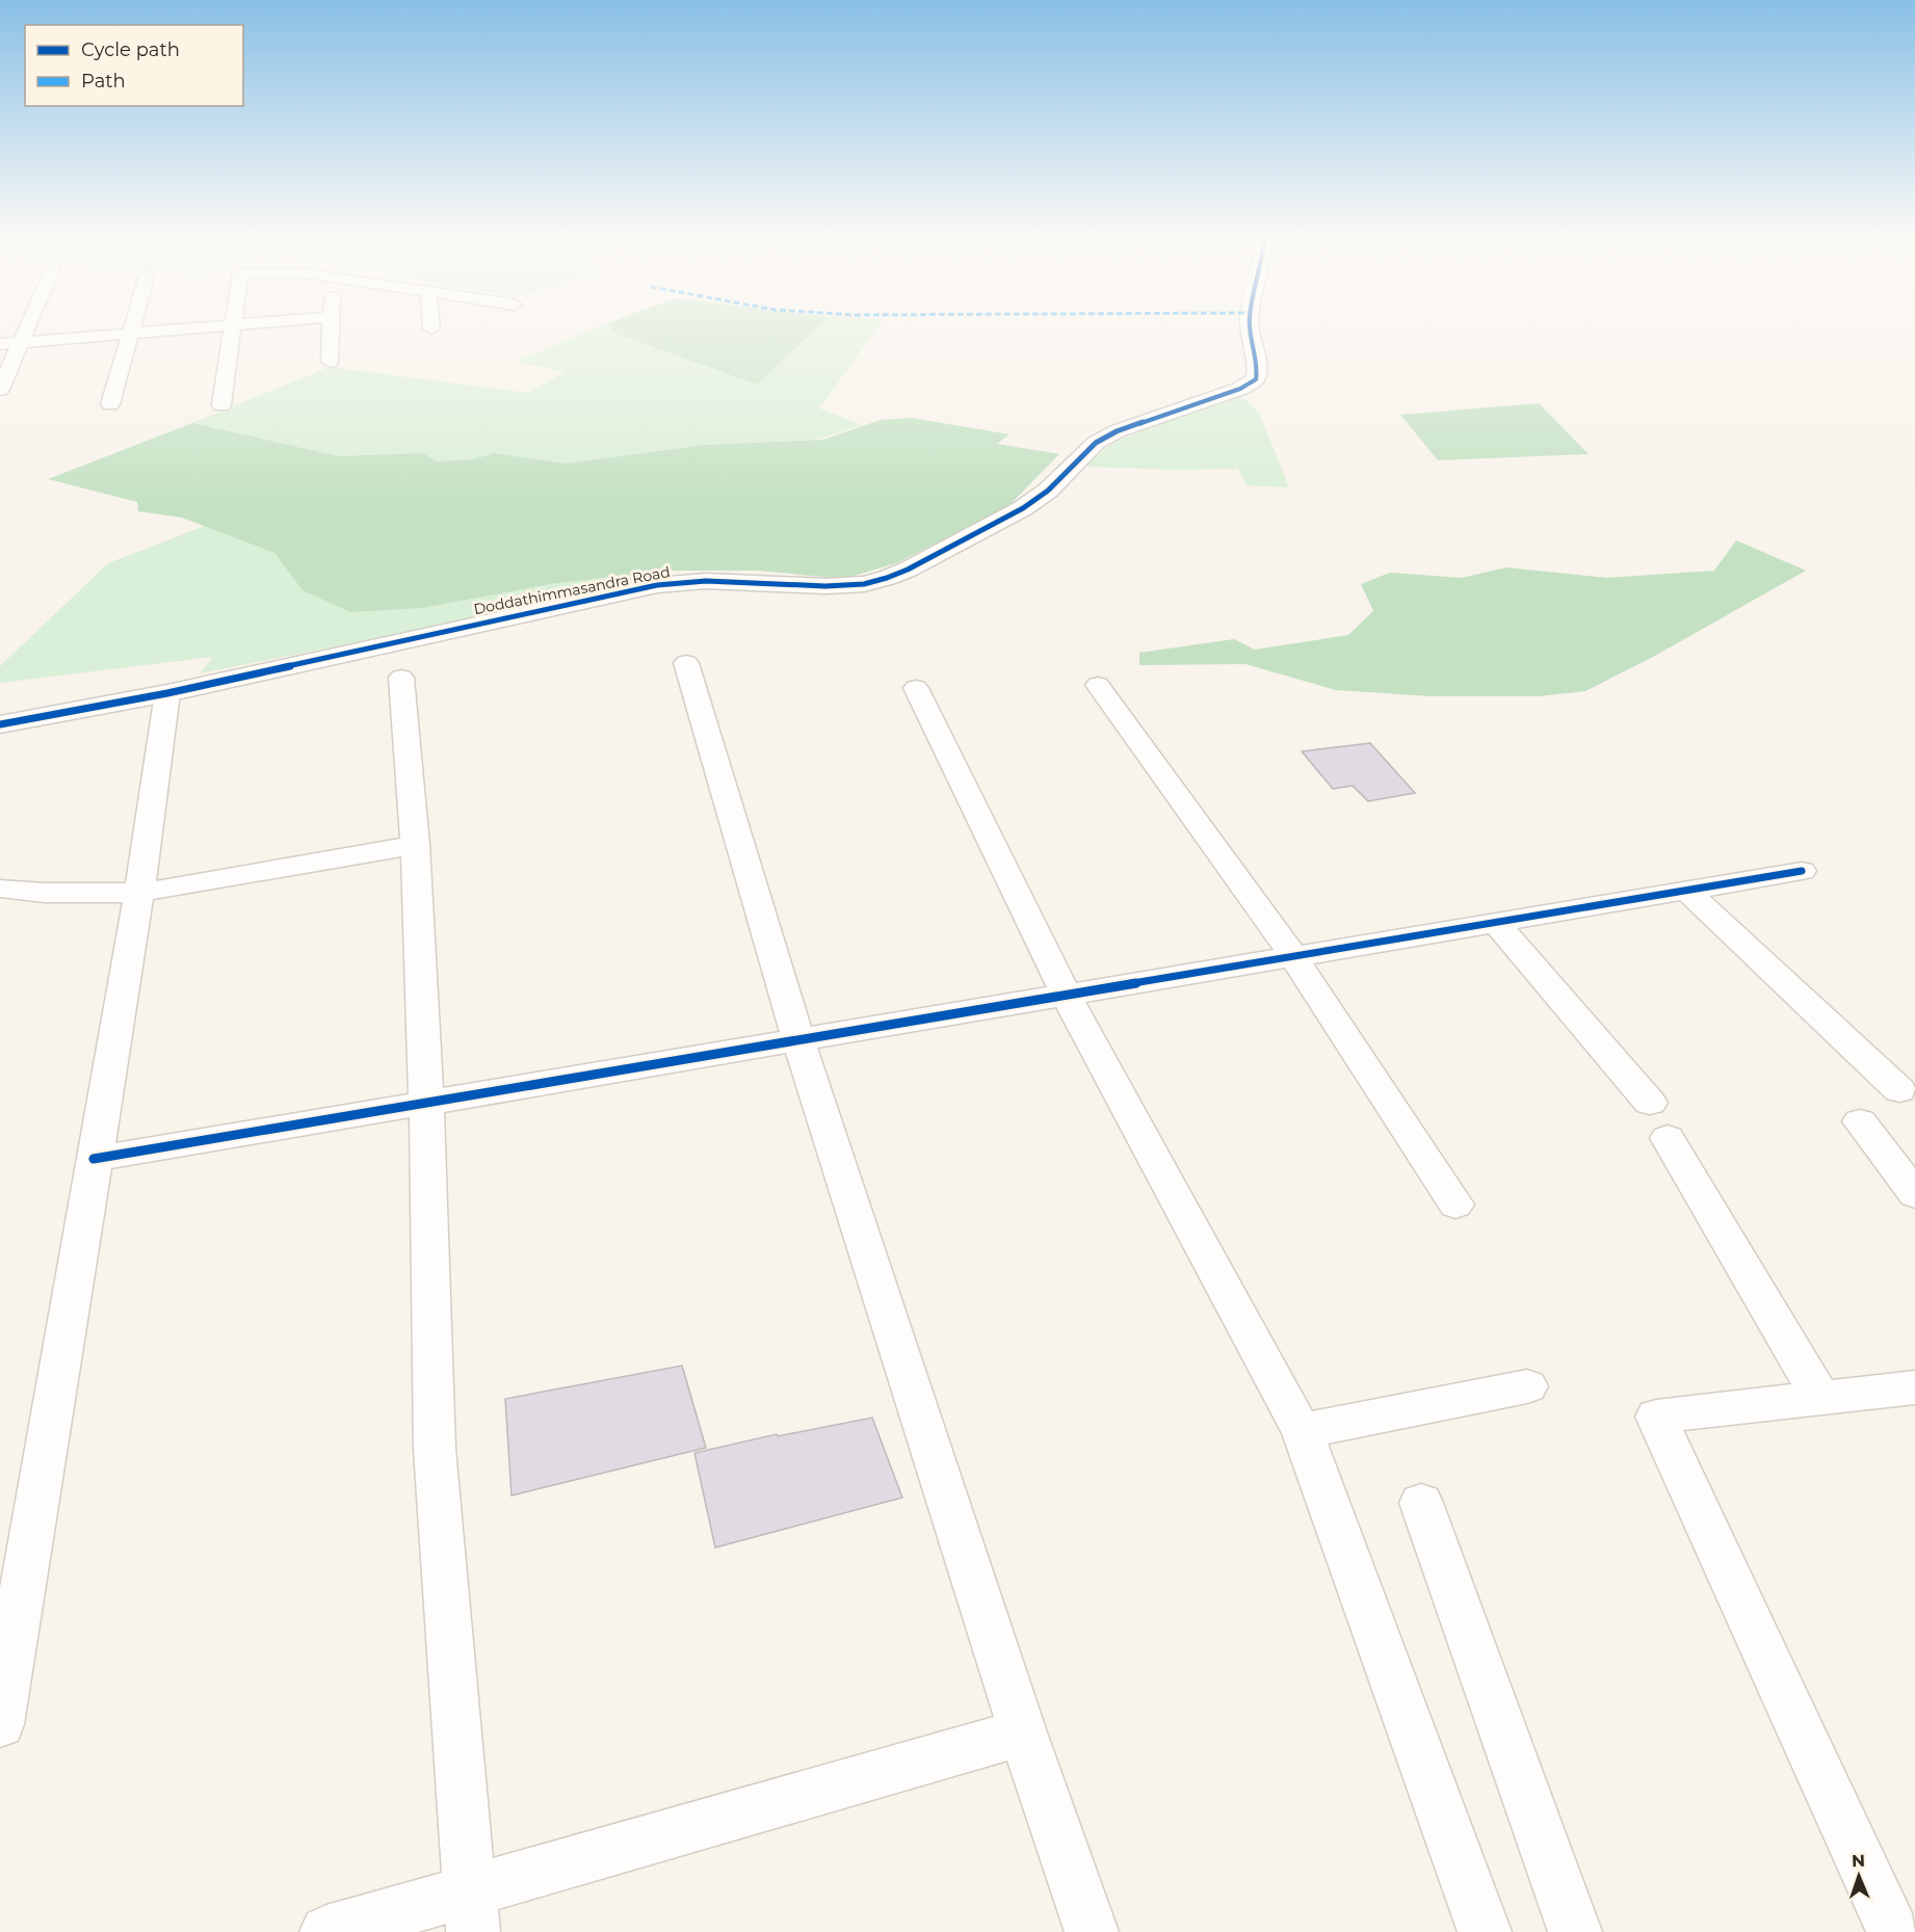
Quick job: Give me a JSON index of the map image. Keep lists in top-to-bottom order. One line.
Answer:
{"streets":{"street":["Doddathimmasandra Road"]},"legend":["Cycle path","Path"],"north":"top"}
